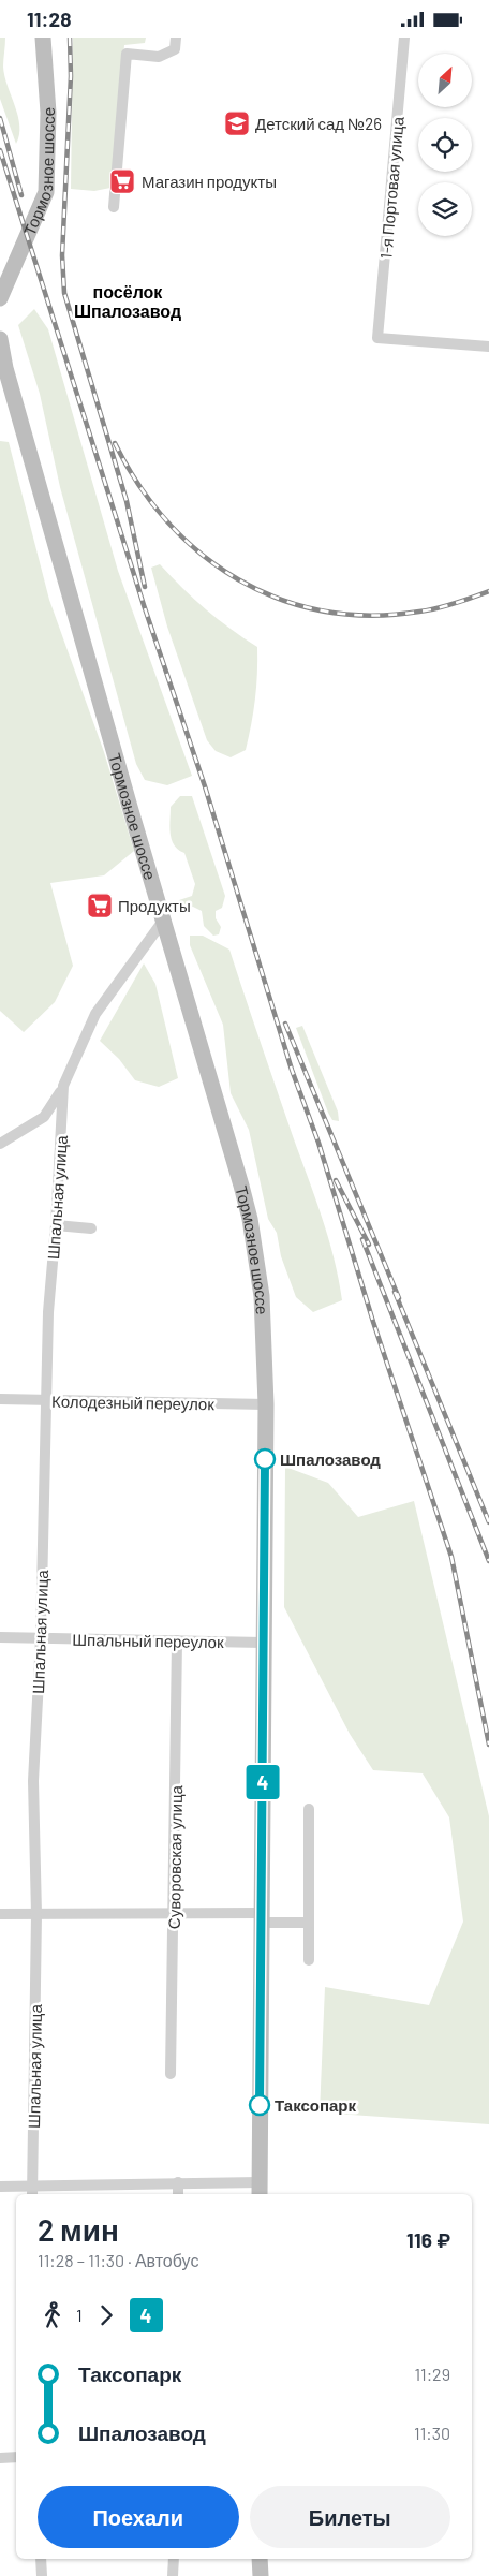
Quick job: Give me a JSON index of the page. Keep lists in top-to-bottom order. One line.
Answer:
{"streets":{"street":["Тормозное шоссе","1-я Портовая улица","Шпальная улица","Колодезный переулок","Шпальный переулок","Суворовская улица"]},"crossings":[["Тормозное шоссе","Шпальная улица"],["Тормозное шоссе","Колодезный переулок"],["Тормозное шоссе","Шпальный переулок"],["Шпальная улица","Колодезный переулок"],["Шпальная улица","Шпальный переулок"],["Шпальный переулок","Суворовская улица"]],"districts":["посёлок Шпалозавод"],"places":{"school or university":["Детский сад №26"],"supermarket":["Магазин продукты","Продукты"],"other":["Шпалозавод","Таксопарк"]},"lines":["bus line 4"],"north":"top right","page":{"status":"11:28","on_map":"4","heading":["2 мин","11:28 – 11:30 · Автобус","116 ₽"],"legs":["1","4"],"list":[{"name":"Таксопарк","value":"11:29"},{"name":"Шпалозавод","value":"11:30"}],"buttons":["Поехали","Билеты"]}}
